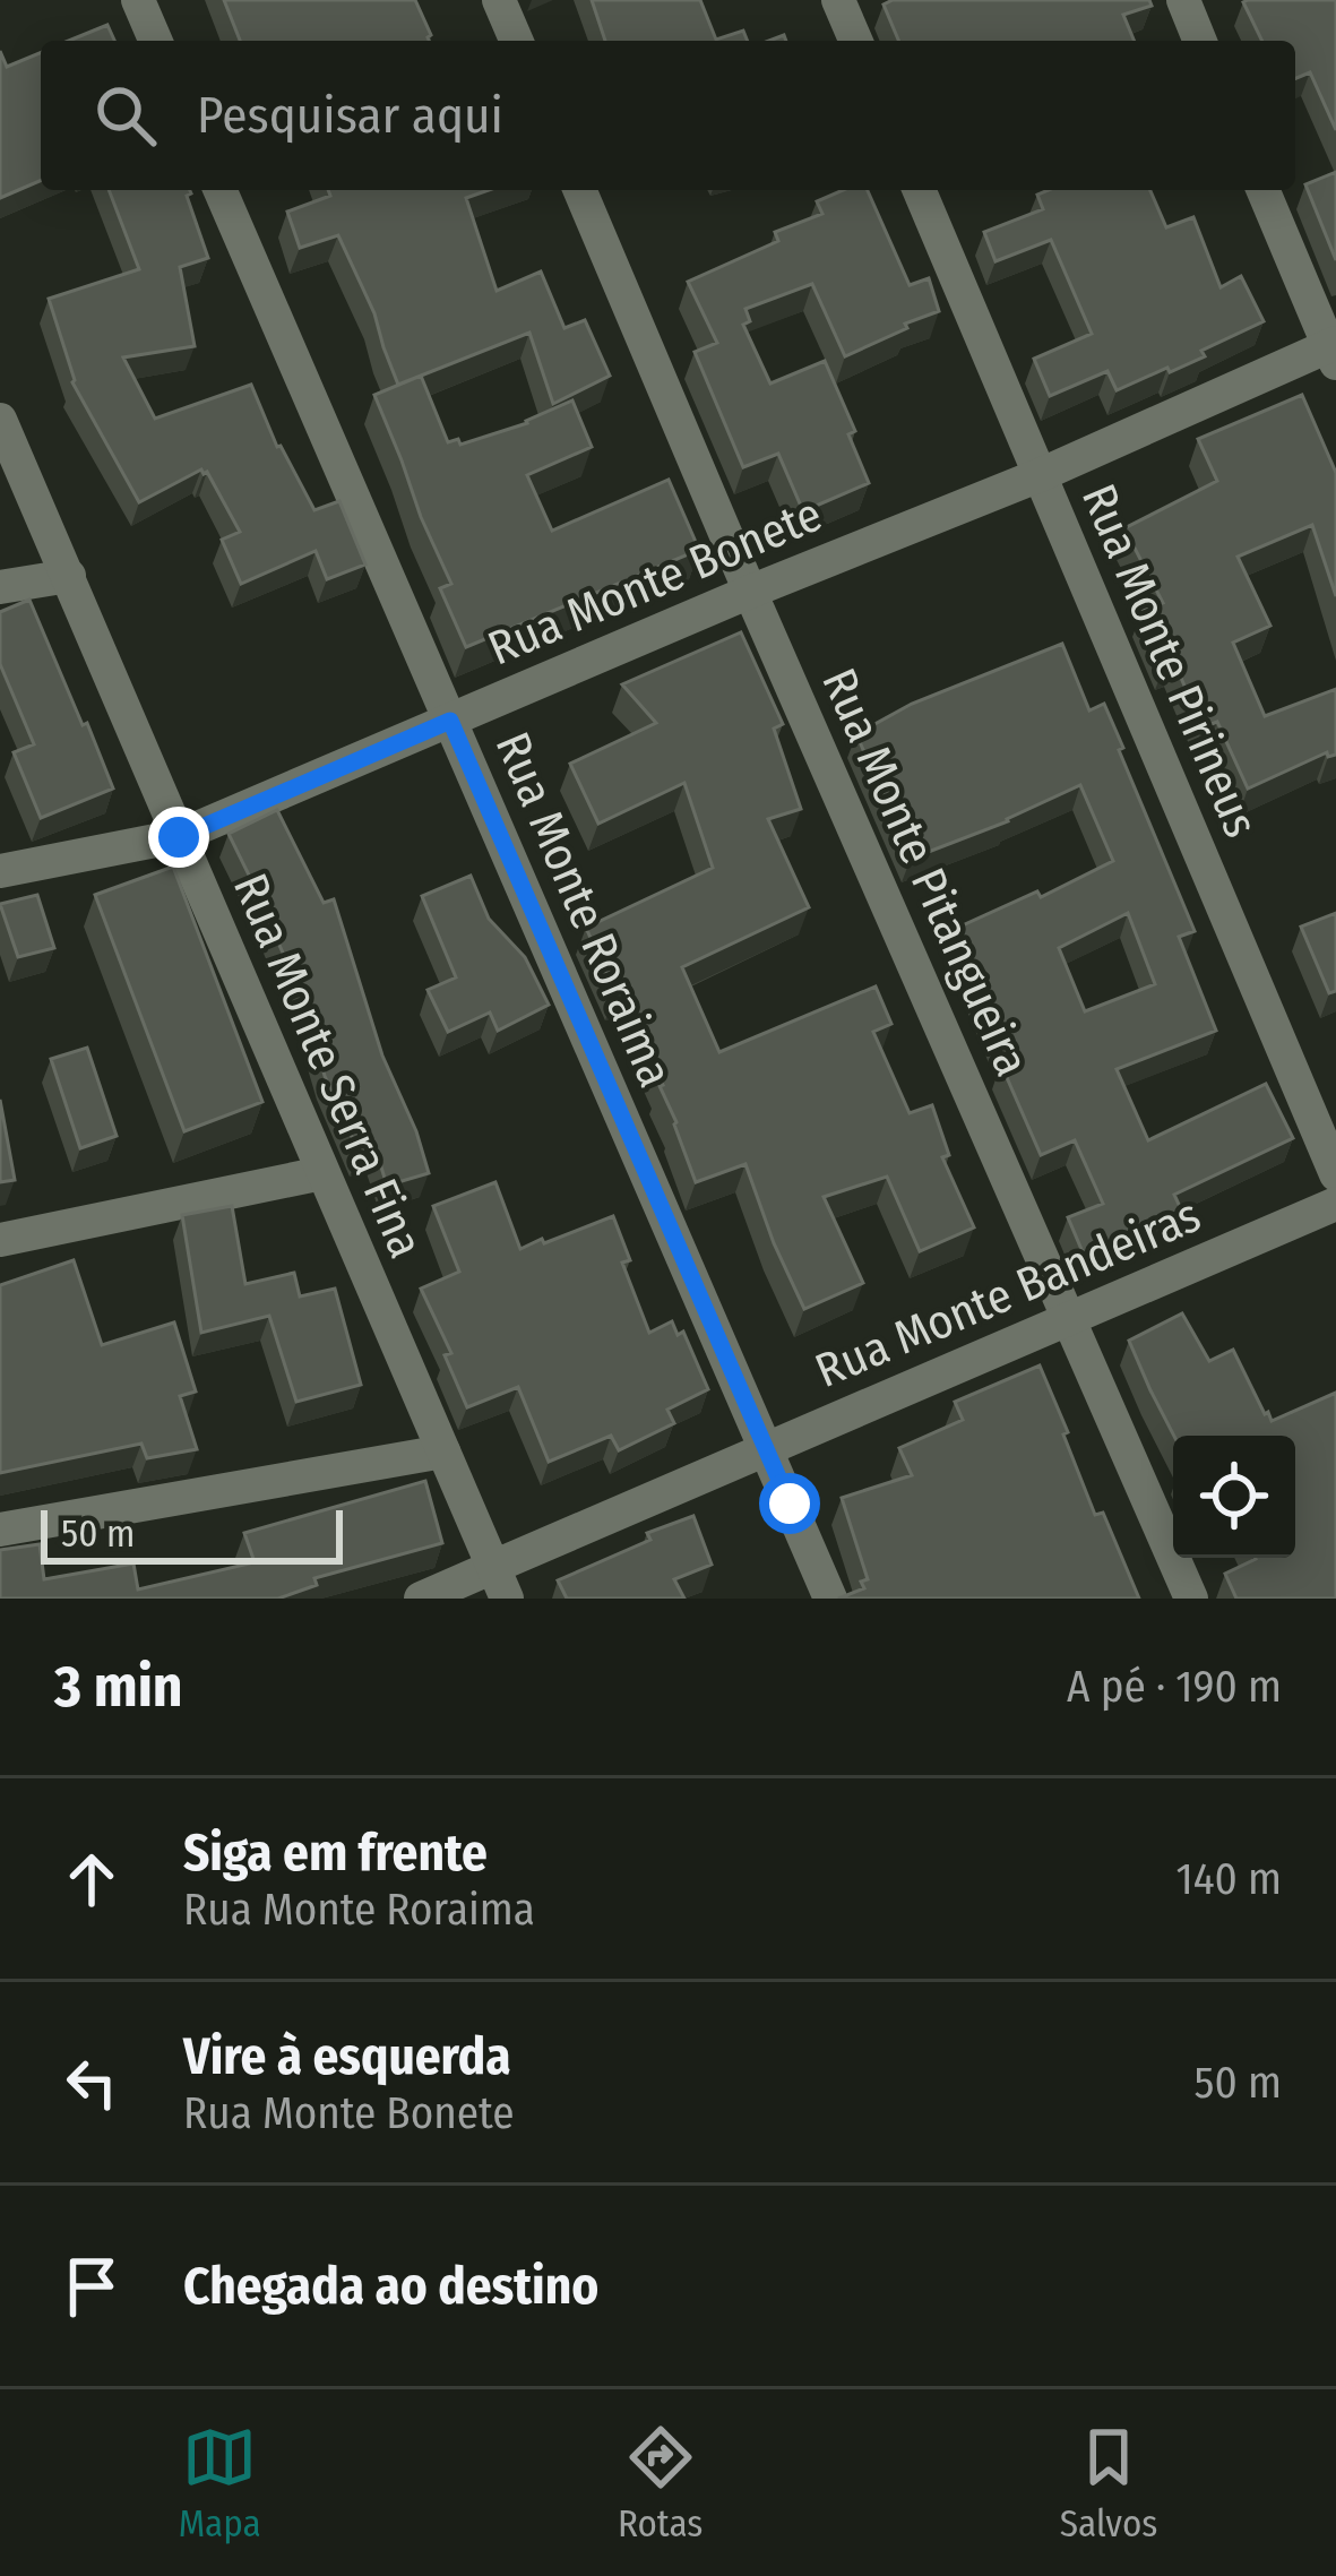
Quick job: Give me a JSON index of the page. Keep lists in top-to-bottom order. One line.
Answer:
{"streets":{"street":["Rua Monte Bonete","Rua Monte Pirineus","Rua Monte Pitangueira","Rua Monte Roraima","Rua Monte Serra Fina","Rua Monte Bandeiras"]},"crossings":[["Rua Monte Bonete","Rua Monte Pirineus"],["Rua Monte Bonete","Rua Monte Pitangueira"],["Rua Monte Bonete","Rua Monte Roraima"],["Rua Monte Bonete","Rua Monte Serra Fina"],["Rua Monte Pitangueira","Rua Monte Bandeiras"],["Rua Monte Roraima","Rua Monte Bandeiras"],["Rua Monte Serra Fina","Rua Monte Bandeiras"]],"scale_bar":"50 m","page":{"search":"Pesquisar aqui","scale":"50 m","heading":["3 min","A pé · 190 m"],"list":[["Siga em frente","Rua Monte Roraima","140 m"],["Vire à esquerda","Rua Monte Bonete","50 m"],"Chegada ao destino"],"nav":["Mapa","Rotas","Salvos"]}}
